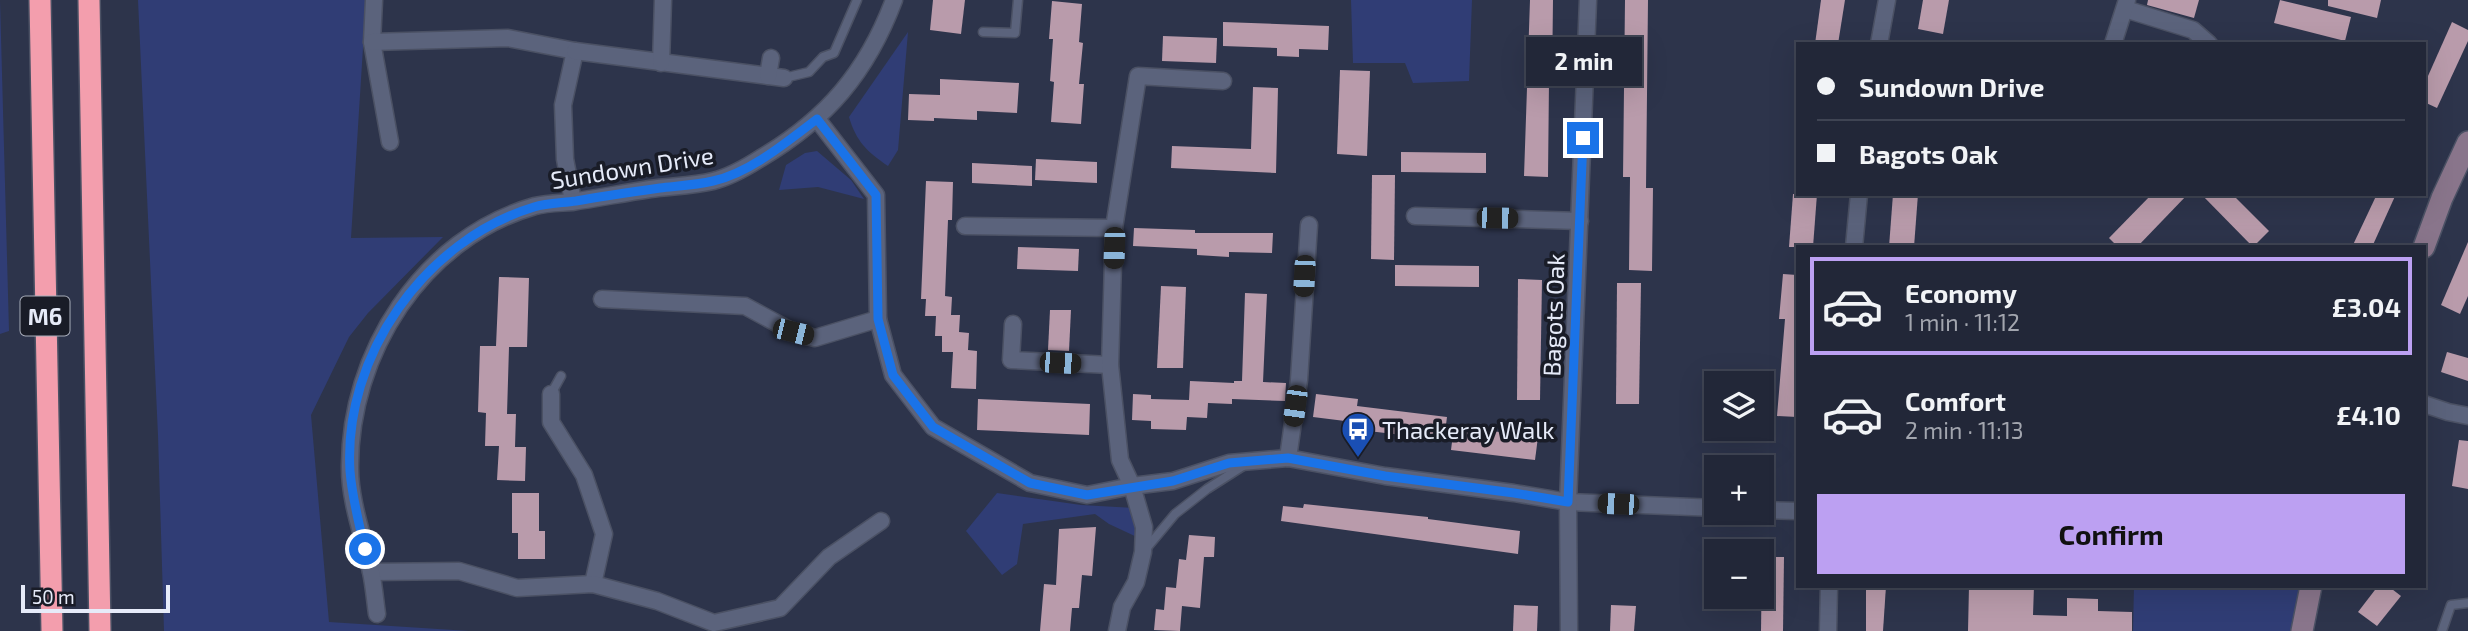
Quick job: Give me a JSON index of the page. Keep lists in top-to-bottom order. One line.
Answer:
{"streets":{"highway":["M6"],"street":["Sundown Drive","Bagots Oak"]},"places":{"bus stop":["Thackeray Walk"]},"scale_bar":"50 m","page":{"bubble":"2 min","banner":["Sundown Drive","Bagots Oak"],"list":[{"name":"Economy","note":"1 min · 11:12","value":"£3.04"},{"name":"Comfort","note":"2 min · 11:13","value":"£4.10"}],"map_buttons":["+","−"],"buttons":"Confirm","scale":"50 m"}}
